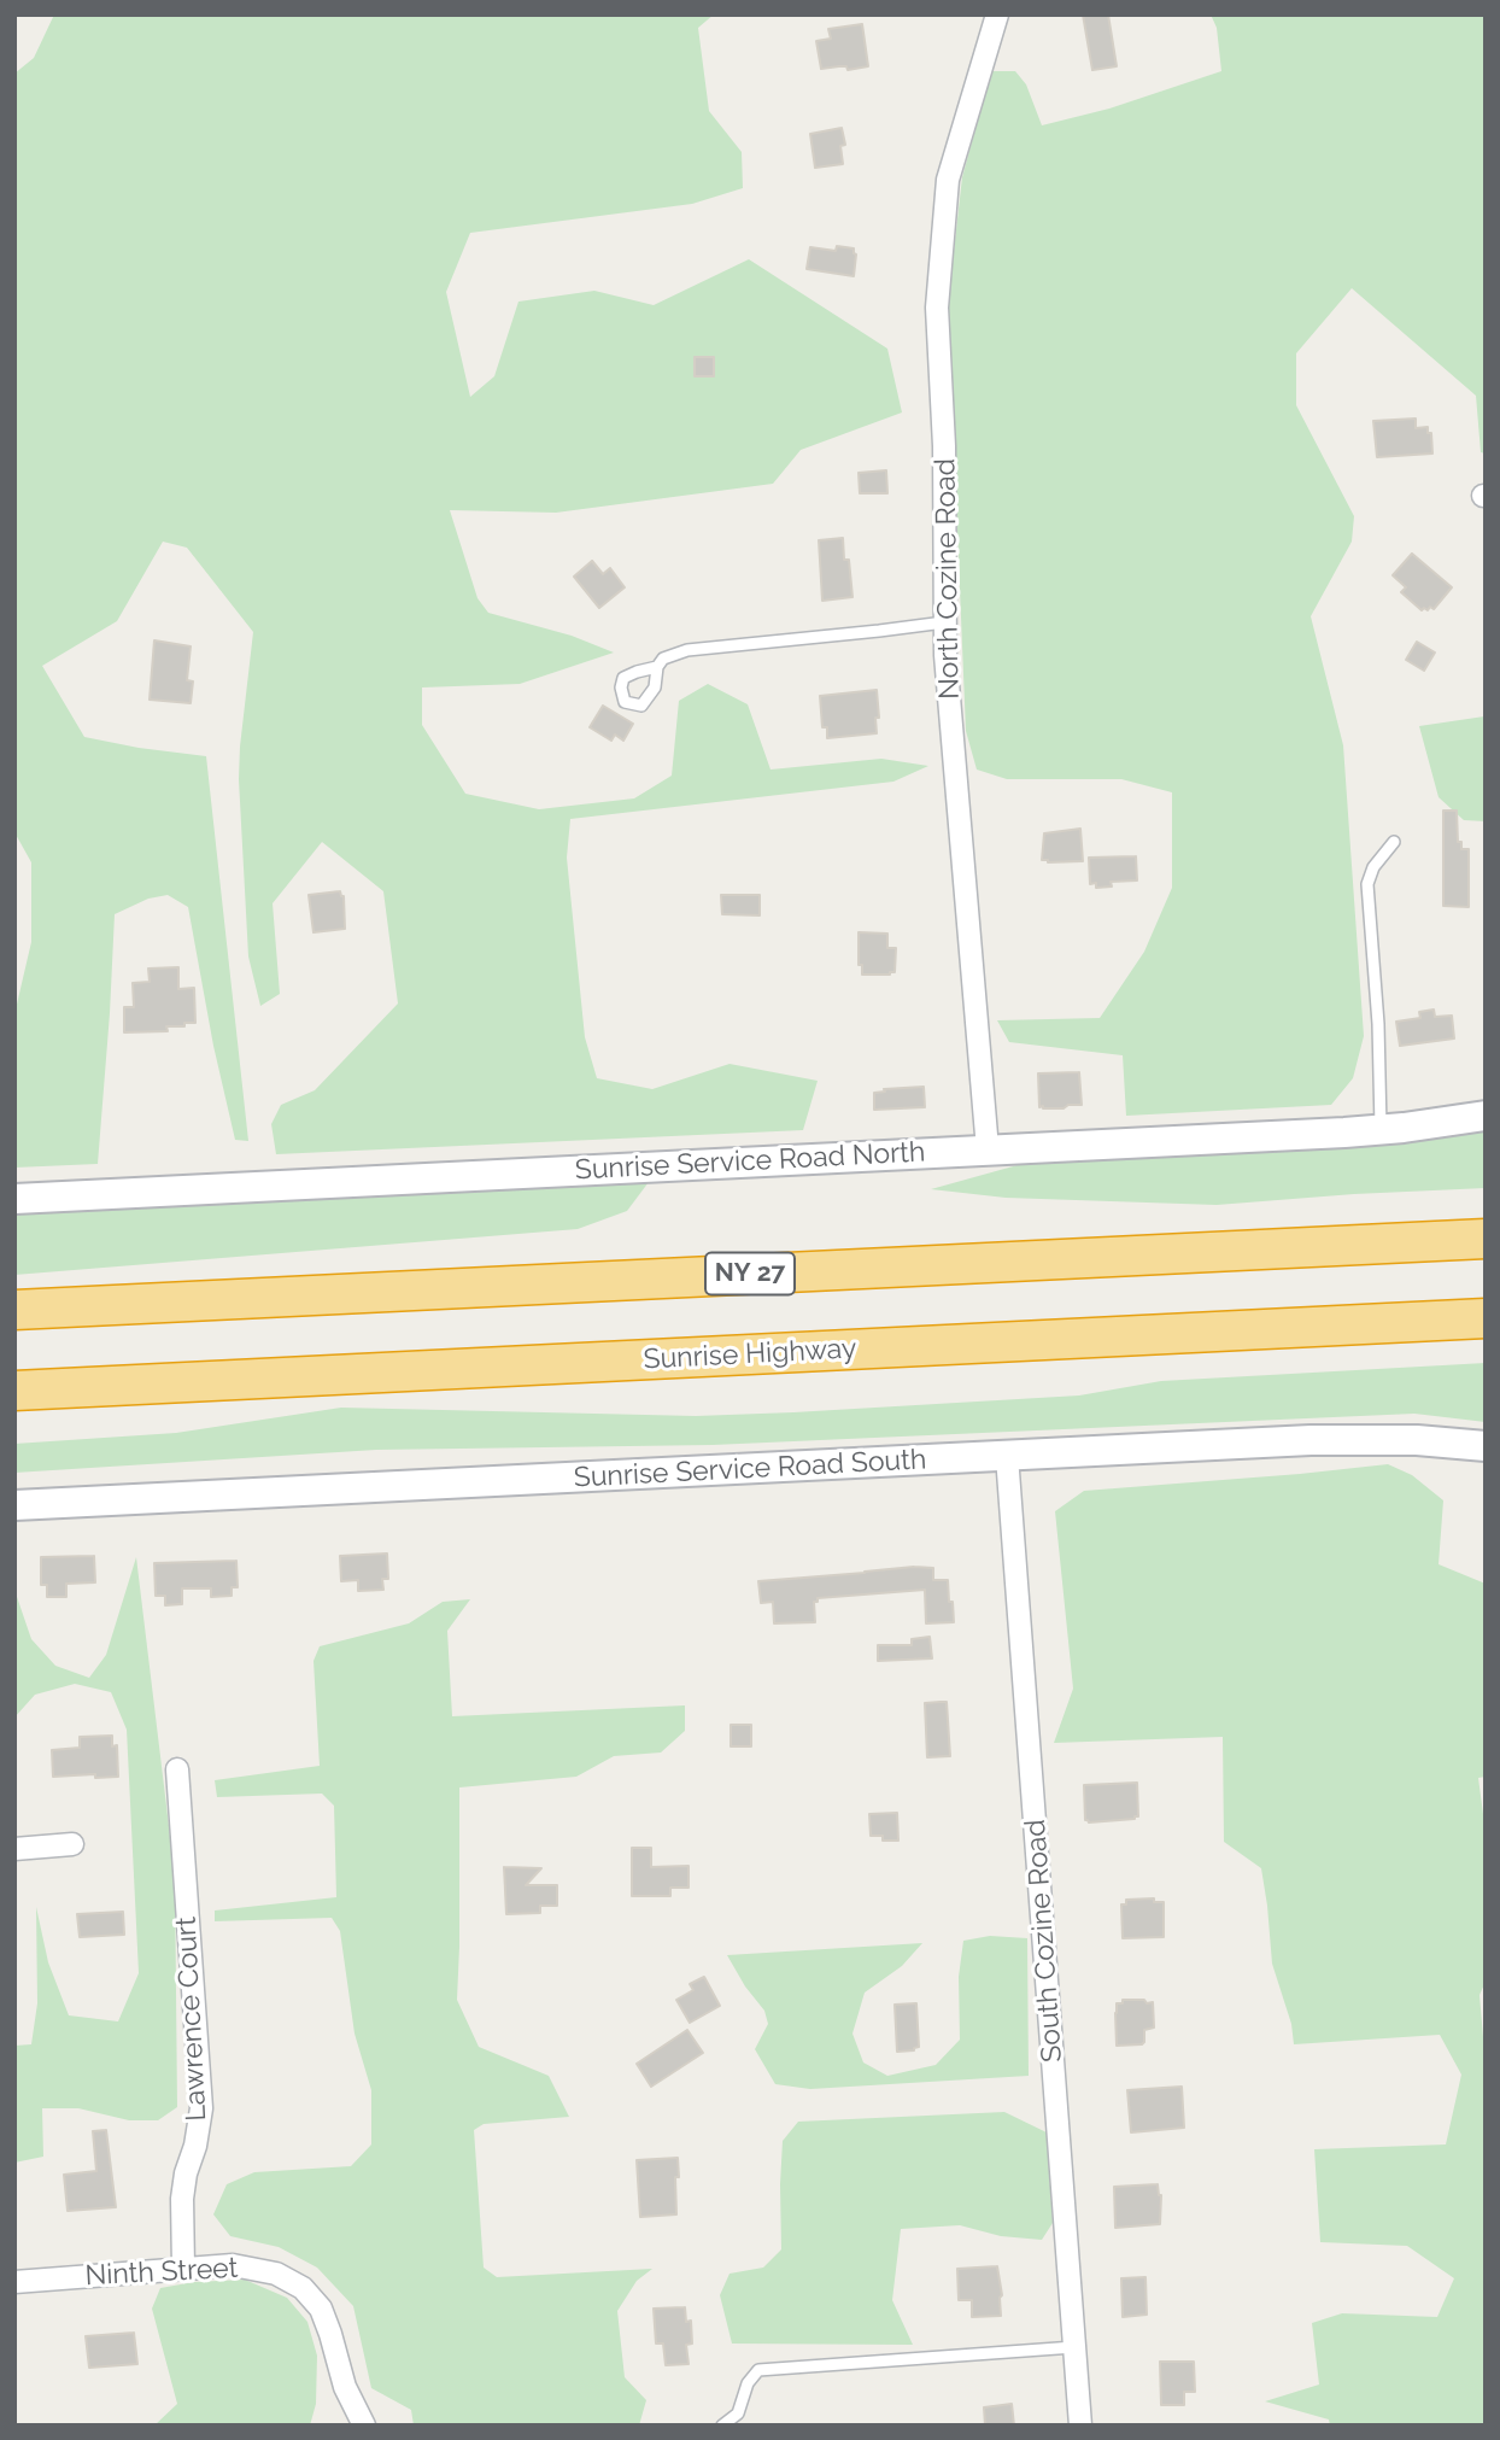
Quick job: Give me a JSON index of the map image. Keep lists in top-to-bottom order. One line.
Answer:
{"streets":{"highway":["NY 27","Sunrise Highway"],"street":["North Cozine Road","Sunrise Service Road North","Sunrise Service Road South","South Cozine Road","Lawrence Court","Ninth Street"]},"crossings":[["North Cozine Road","Sunrise Service Road North"],["Sunrise Service Road South","South Cozine Road"],["Lawrence Court","Ninth Street"]]}
